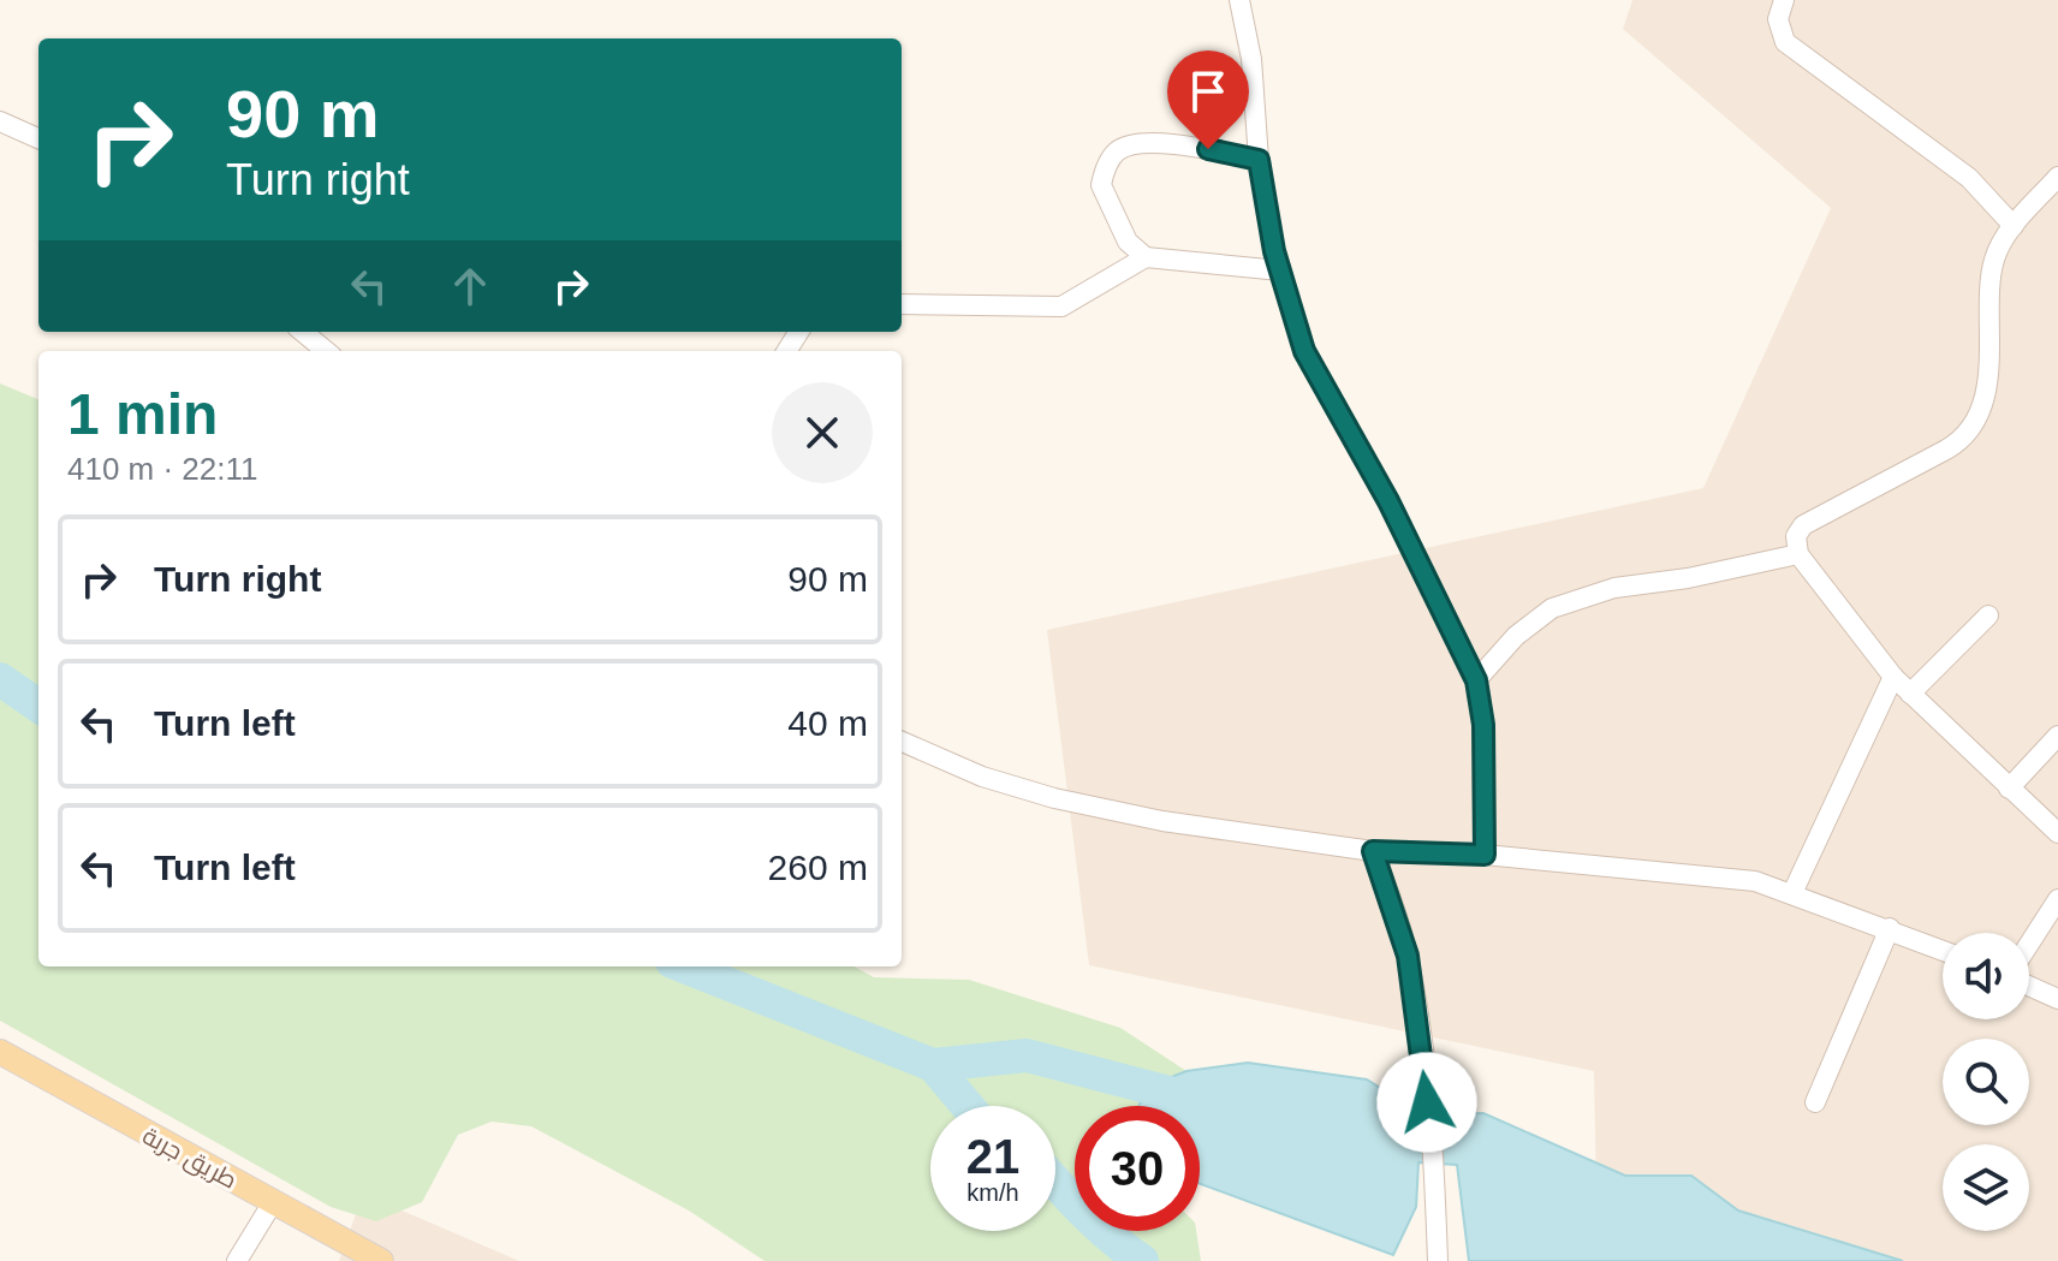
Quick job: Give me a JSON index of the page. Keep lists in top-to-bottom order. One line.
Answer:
{"streets":{"main road":["طريق جربة"]},"page":{"turn":["90 m","Turn right"],"heading":["1 min","410 m · 22:11"],"list":[{"name":"Turn right","value":"90 m"},{"name":"Turn left","value":"40 m"},{"name":"Turn left","value":"260 m"}],"speed":"21 km/h","limit":"30"}}
